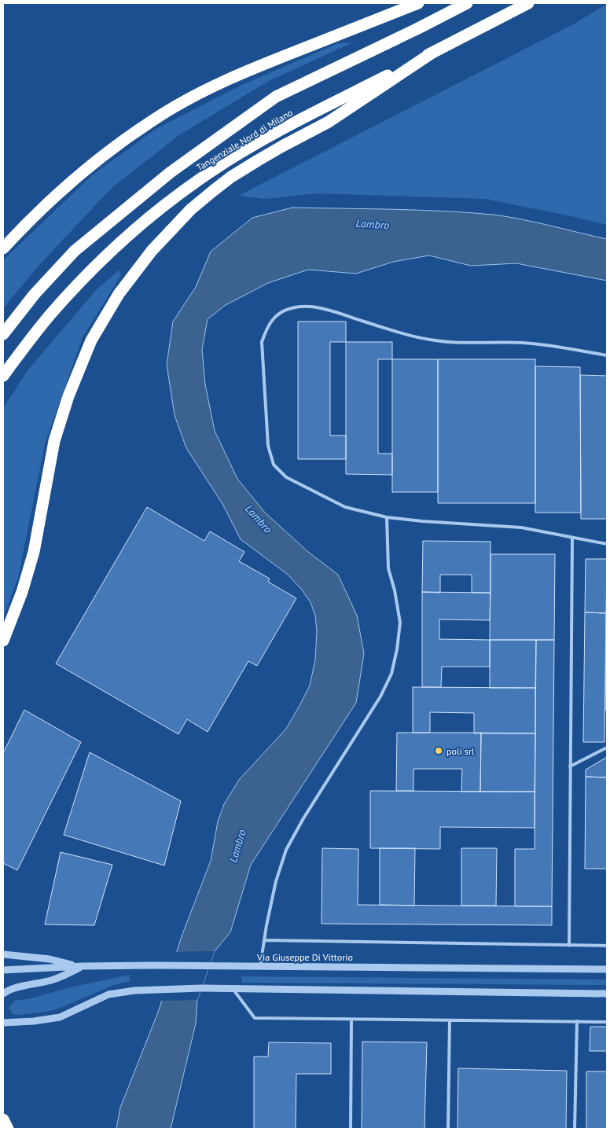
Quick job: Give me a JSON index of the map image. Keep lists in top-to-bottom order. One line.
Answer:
{"streets":{"highway":["Tangenziale Nord di Milano"],"street":["Via Giuseppe Di Vittorio"]},"water":["Lambro"],"places":["poli srl"]}
